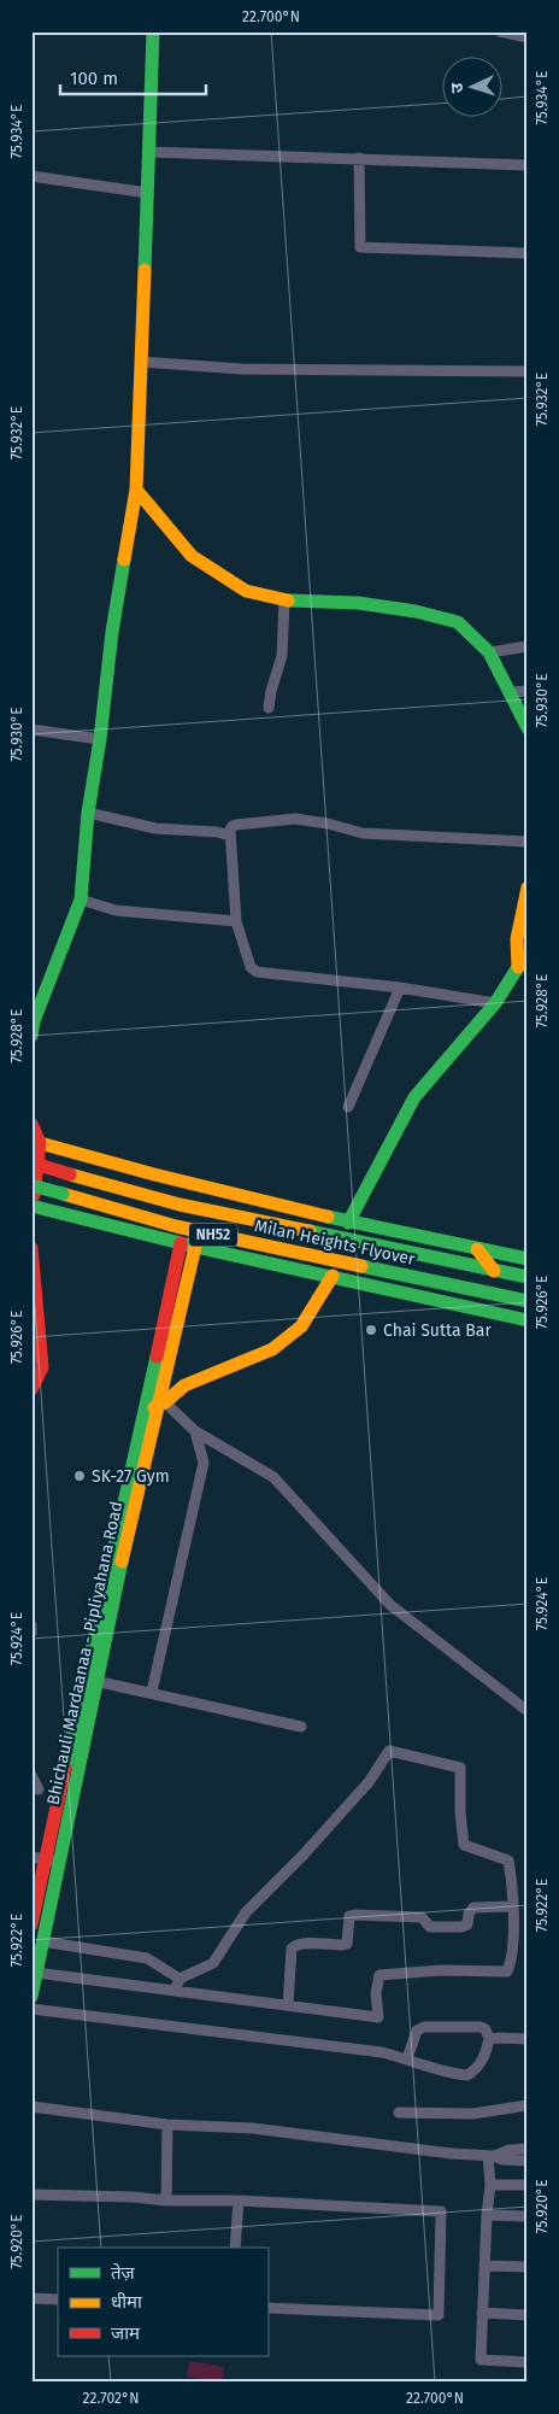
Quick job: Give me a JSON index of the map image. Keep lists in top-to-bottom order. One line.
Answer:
{"streets":{"main road":["NH52","Milan Heights Flyover","Bhichauli Mardaanaa - Pipliyahana Road"]},"crossings":[["NH52","Milan Heights Flyover"]],"places":["Chai Sutta Bar","SK-27 Gym"],"legend":["तेज़","धीमा","जाम"],"scale_bar":"100 m","north":"left","coordinates":["22.700°N","75.934°E","75.932°E","75.930°E","75.928°E","75.926°E","75.924°E","75.922°E","75.920°E","22.702°N"]}
